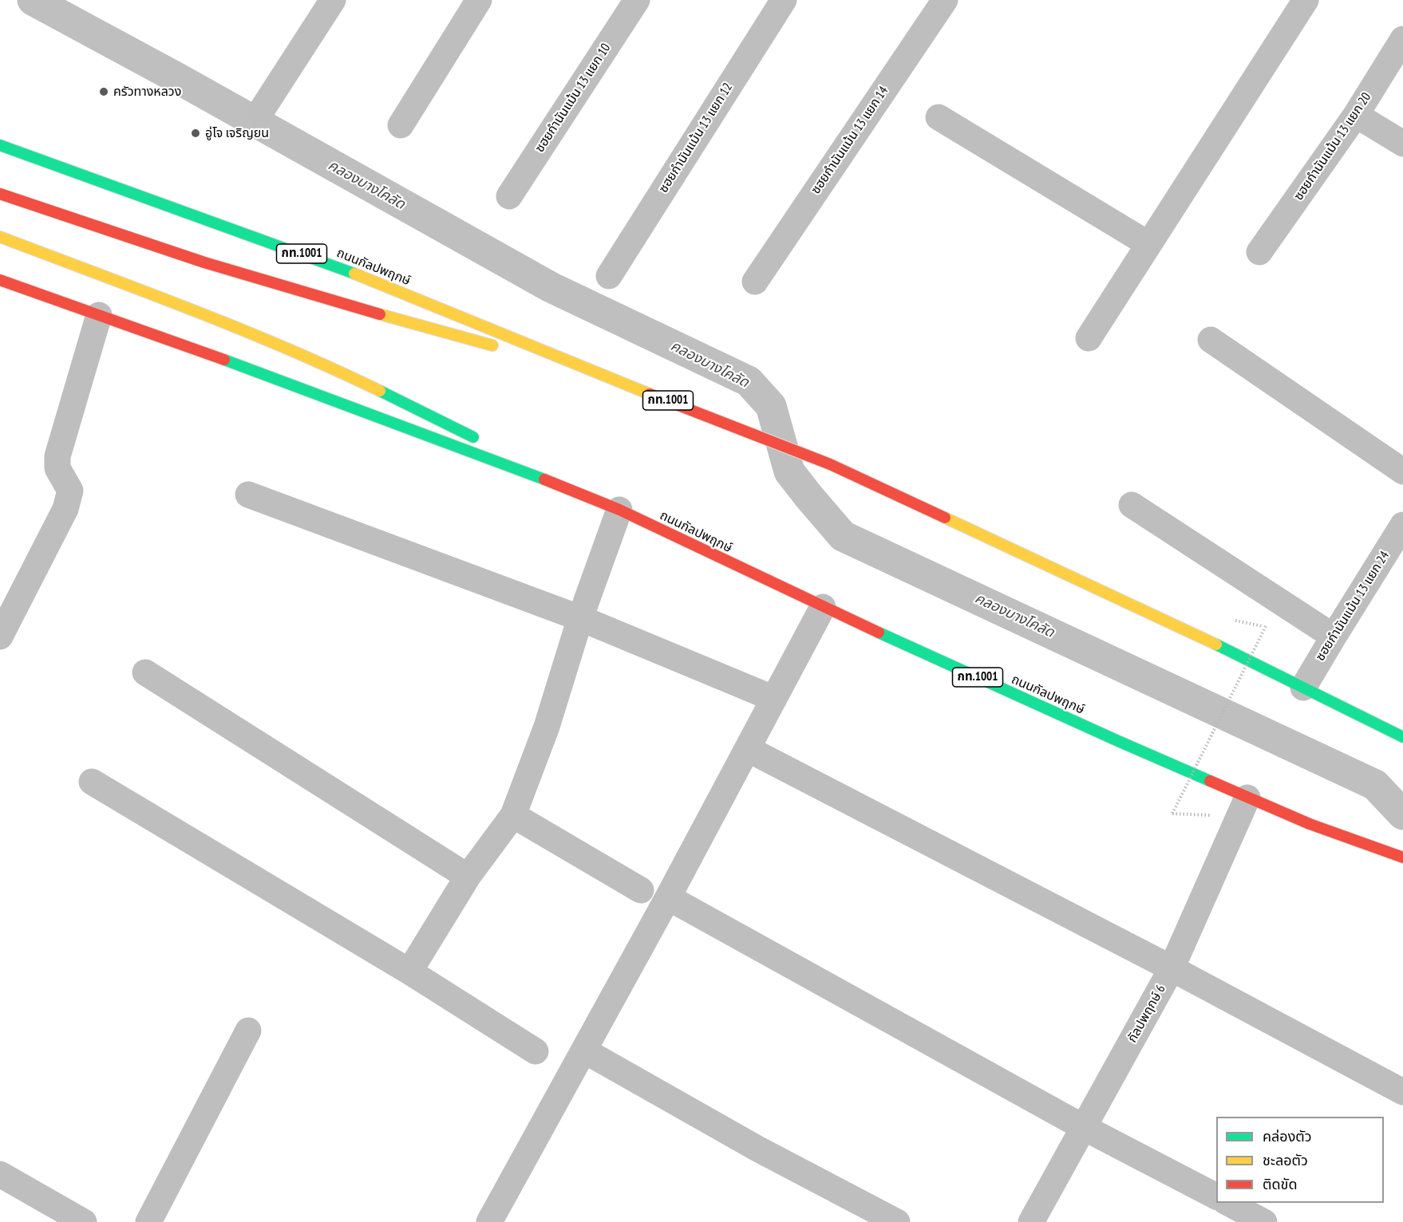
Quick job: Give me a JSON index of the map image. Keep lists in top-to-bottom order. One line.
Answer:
{"streets":{"main road":["กท.1001","ถนนกัลปพฤกษ์"],"street":["ซฮยกำนันแม้น 13 แยก 10","ซฮยกำนันแม้น 13 แยก 12","ซฮยกำนันแม้น 13 แยก 14","ซฮยกำนันแม้น 13 แยก 20","ซฮยกำนันแม้น 13 แยก 24","กัลปพฤกษ์ 6"]},"crossings":[["ถนนกัลปพฤกษ์","ซฮยกำนันแม้น 13 แยก 24"],["ถนนกัลปพฤกษ์","กัลปพฤกษ์ 6"]],"water":["คลองบางโคลัด"],"places":["ครัวทางหลวง","อู่โจ เจริญยน"],"legend":["คล่องตัว","ชะลอตัว","ติดขัด"]}
